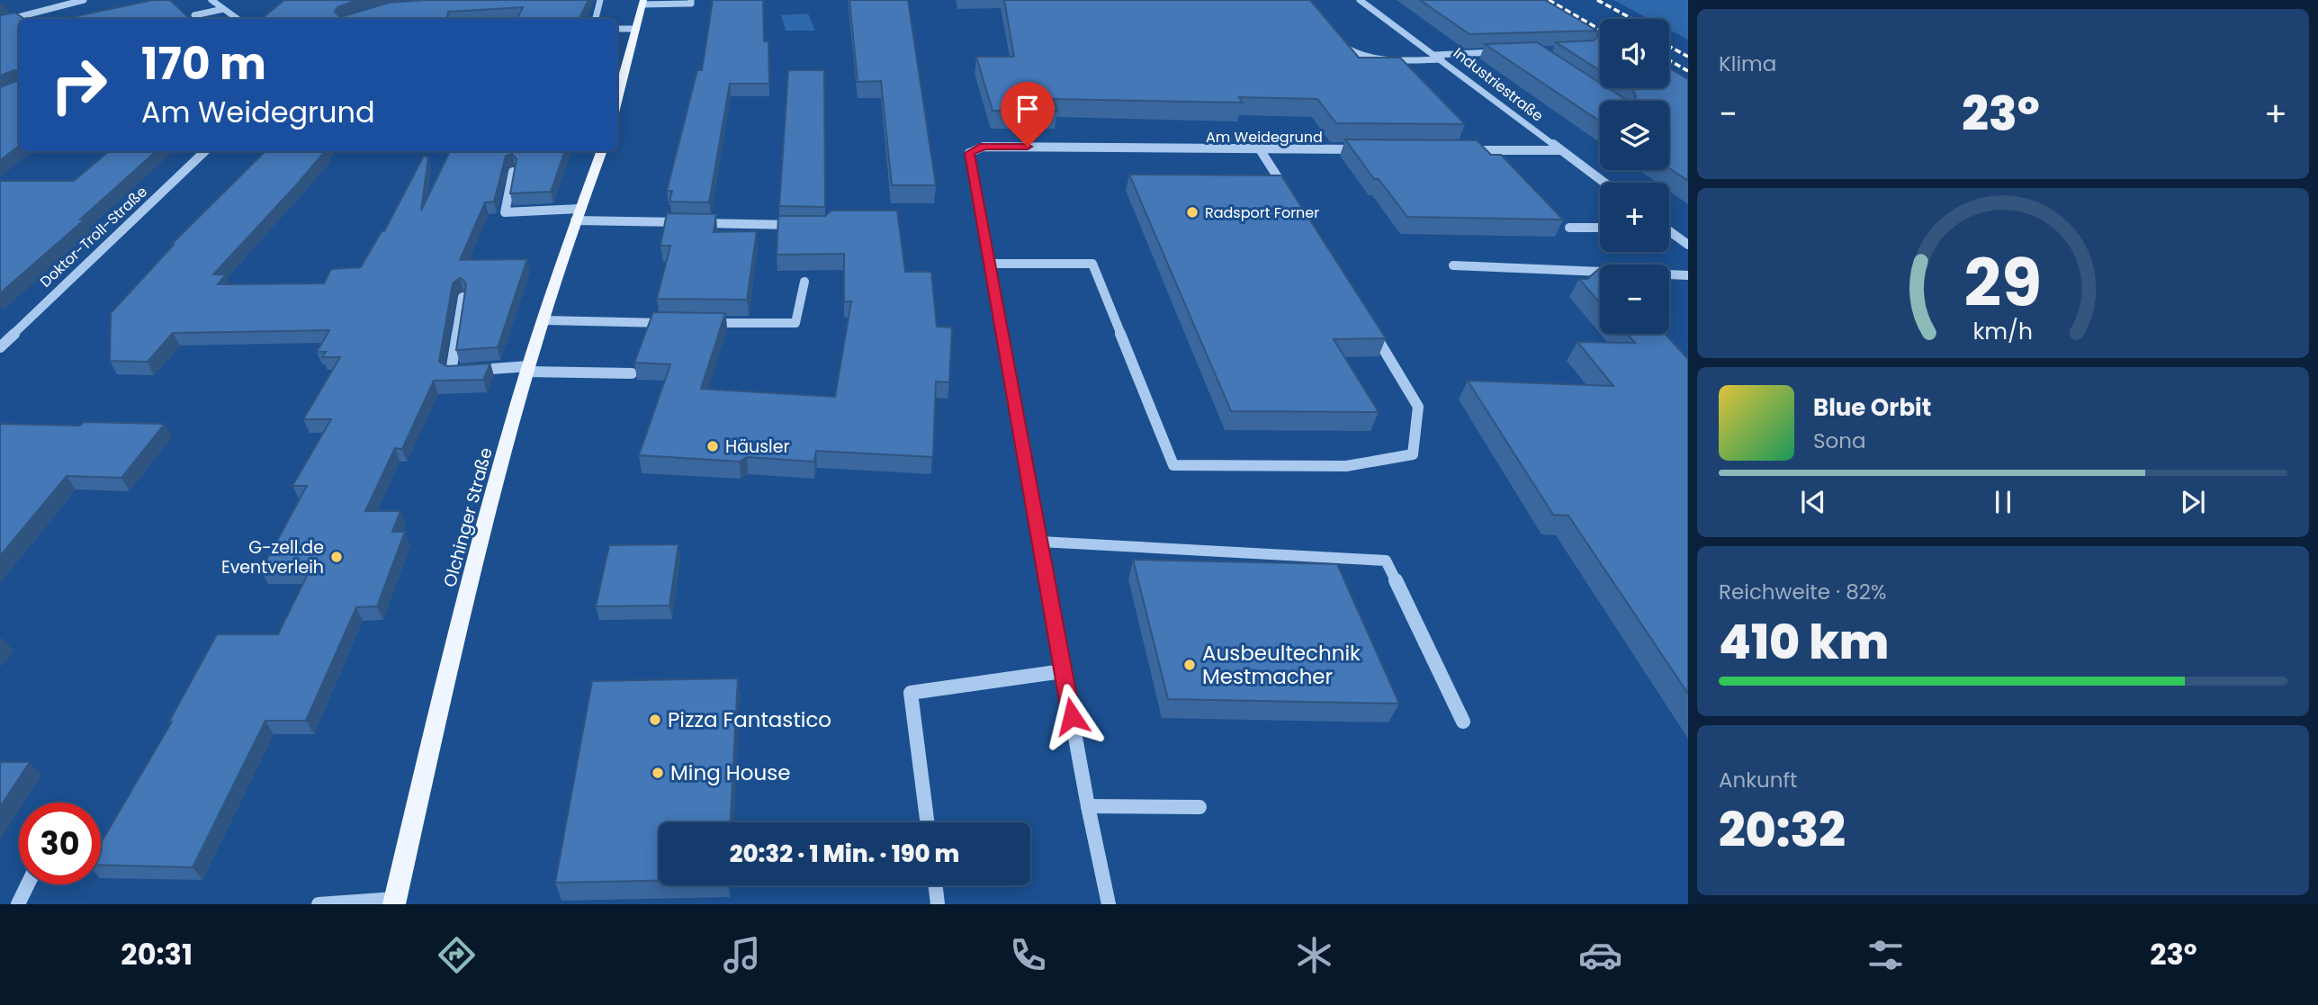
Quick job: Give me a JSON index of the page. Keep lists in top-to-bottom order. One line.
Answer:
{"streets":{"main road":["Olchinger Straße"],"street":["Industriestraße","Am Weidegrund","Doktor-Troll-Straße"]},"places":["Radsport Forner","Häusler","G-zell.de Eventverleih","Ausbeultechnik Mestmacher","Pizza Fantastico","Ming House"],"page":{"tile":["Klima",["Reichweite · 82%","410 km"],["Ankunft","20:32"]],"map_buttons":["+","−"],"turn":["170 m","Am Weidegrund"],"heat":["−","23°","+"],"song":["Blue Orbit","Sona"],"limit":"30","trip":"20:32 · 1 Min. · 190 m","tabs":["20:31","23°"],"gauge":["29","km/h"]}}
